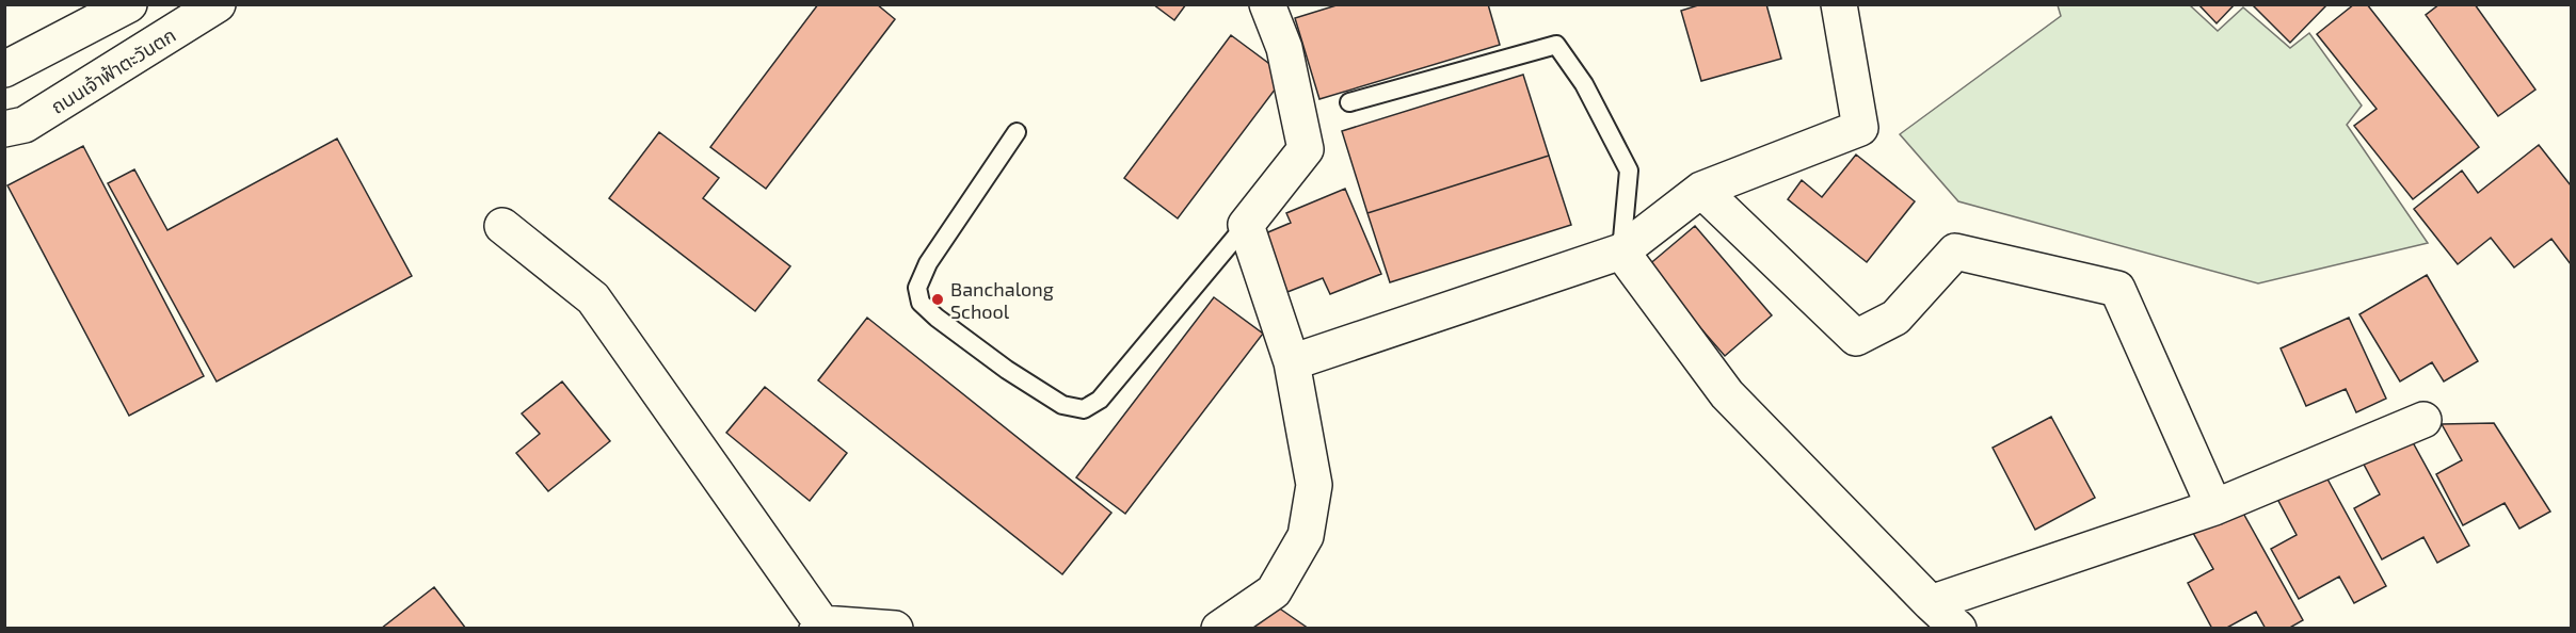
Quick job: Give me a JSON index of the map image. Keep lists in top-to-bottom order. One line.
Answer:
{"streets":{"street":["ถนนเจ้าฟ้าตะวันตก"]},"places":["Banchalong School"]}
